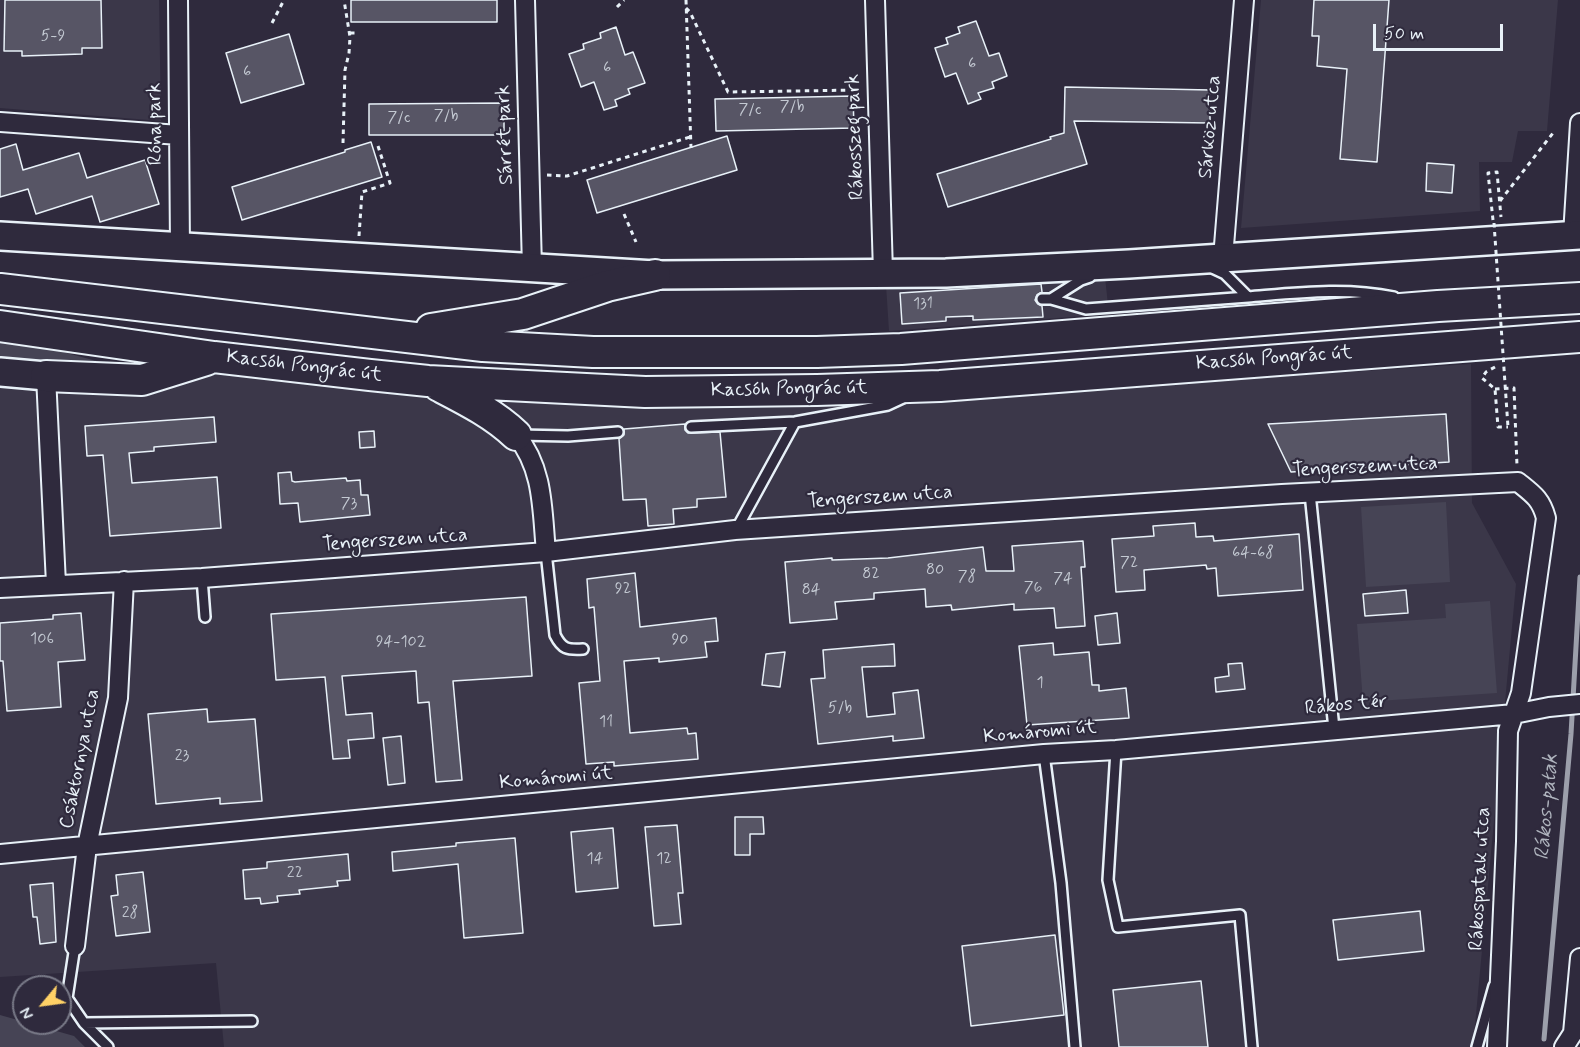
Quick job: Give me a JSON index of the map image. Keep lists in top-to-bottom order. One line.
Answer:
{"streets":{"main road":["Kacsóh Pongrác út"],"street":["Róna park","Sárköz utca","Sárrét park","Rákosszeg park","Tengerszem utca","Rákos tér","Komáromi út","Csáktornya utca","Rákospatak utca"]},"crossings":[["Tengerszem utca","Csáktornya utca"],["Rákos tér","Komáromi út"],["Rákos tér","Rákospatak utca"],["Komáromi út","Csáktornya utca"]],"water":["Rákos-patak"],"house_numbers":["5-9","6","6","6","7/b","7/c","7/b","7/c","131","73","64-68","72","80","82","78","74","76","92","84","106","90","94-102","1","5/b","11","23","14","12","22","28"],"scale_bar":"50 m","north":"bottom left"}
